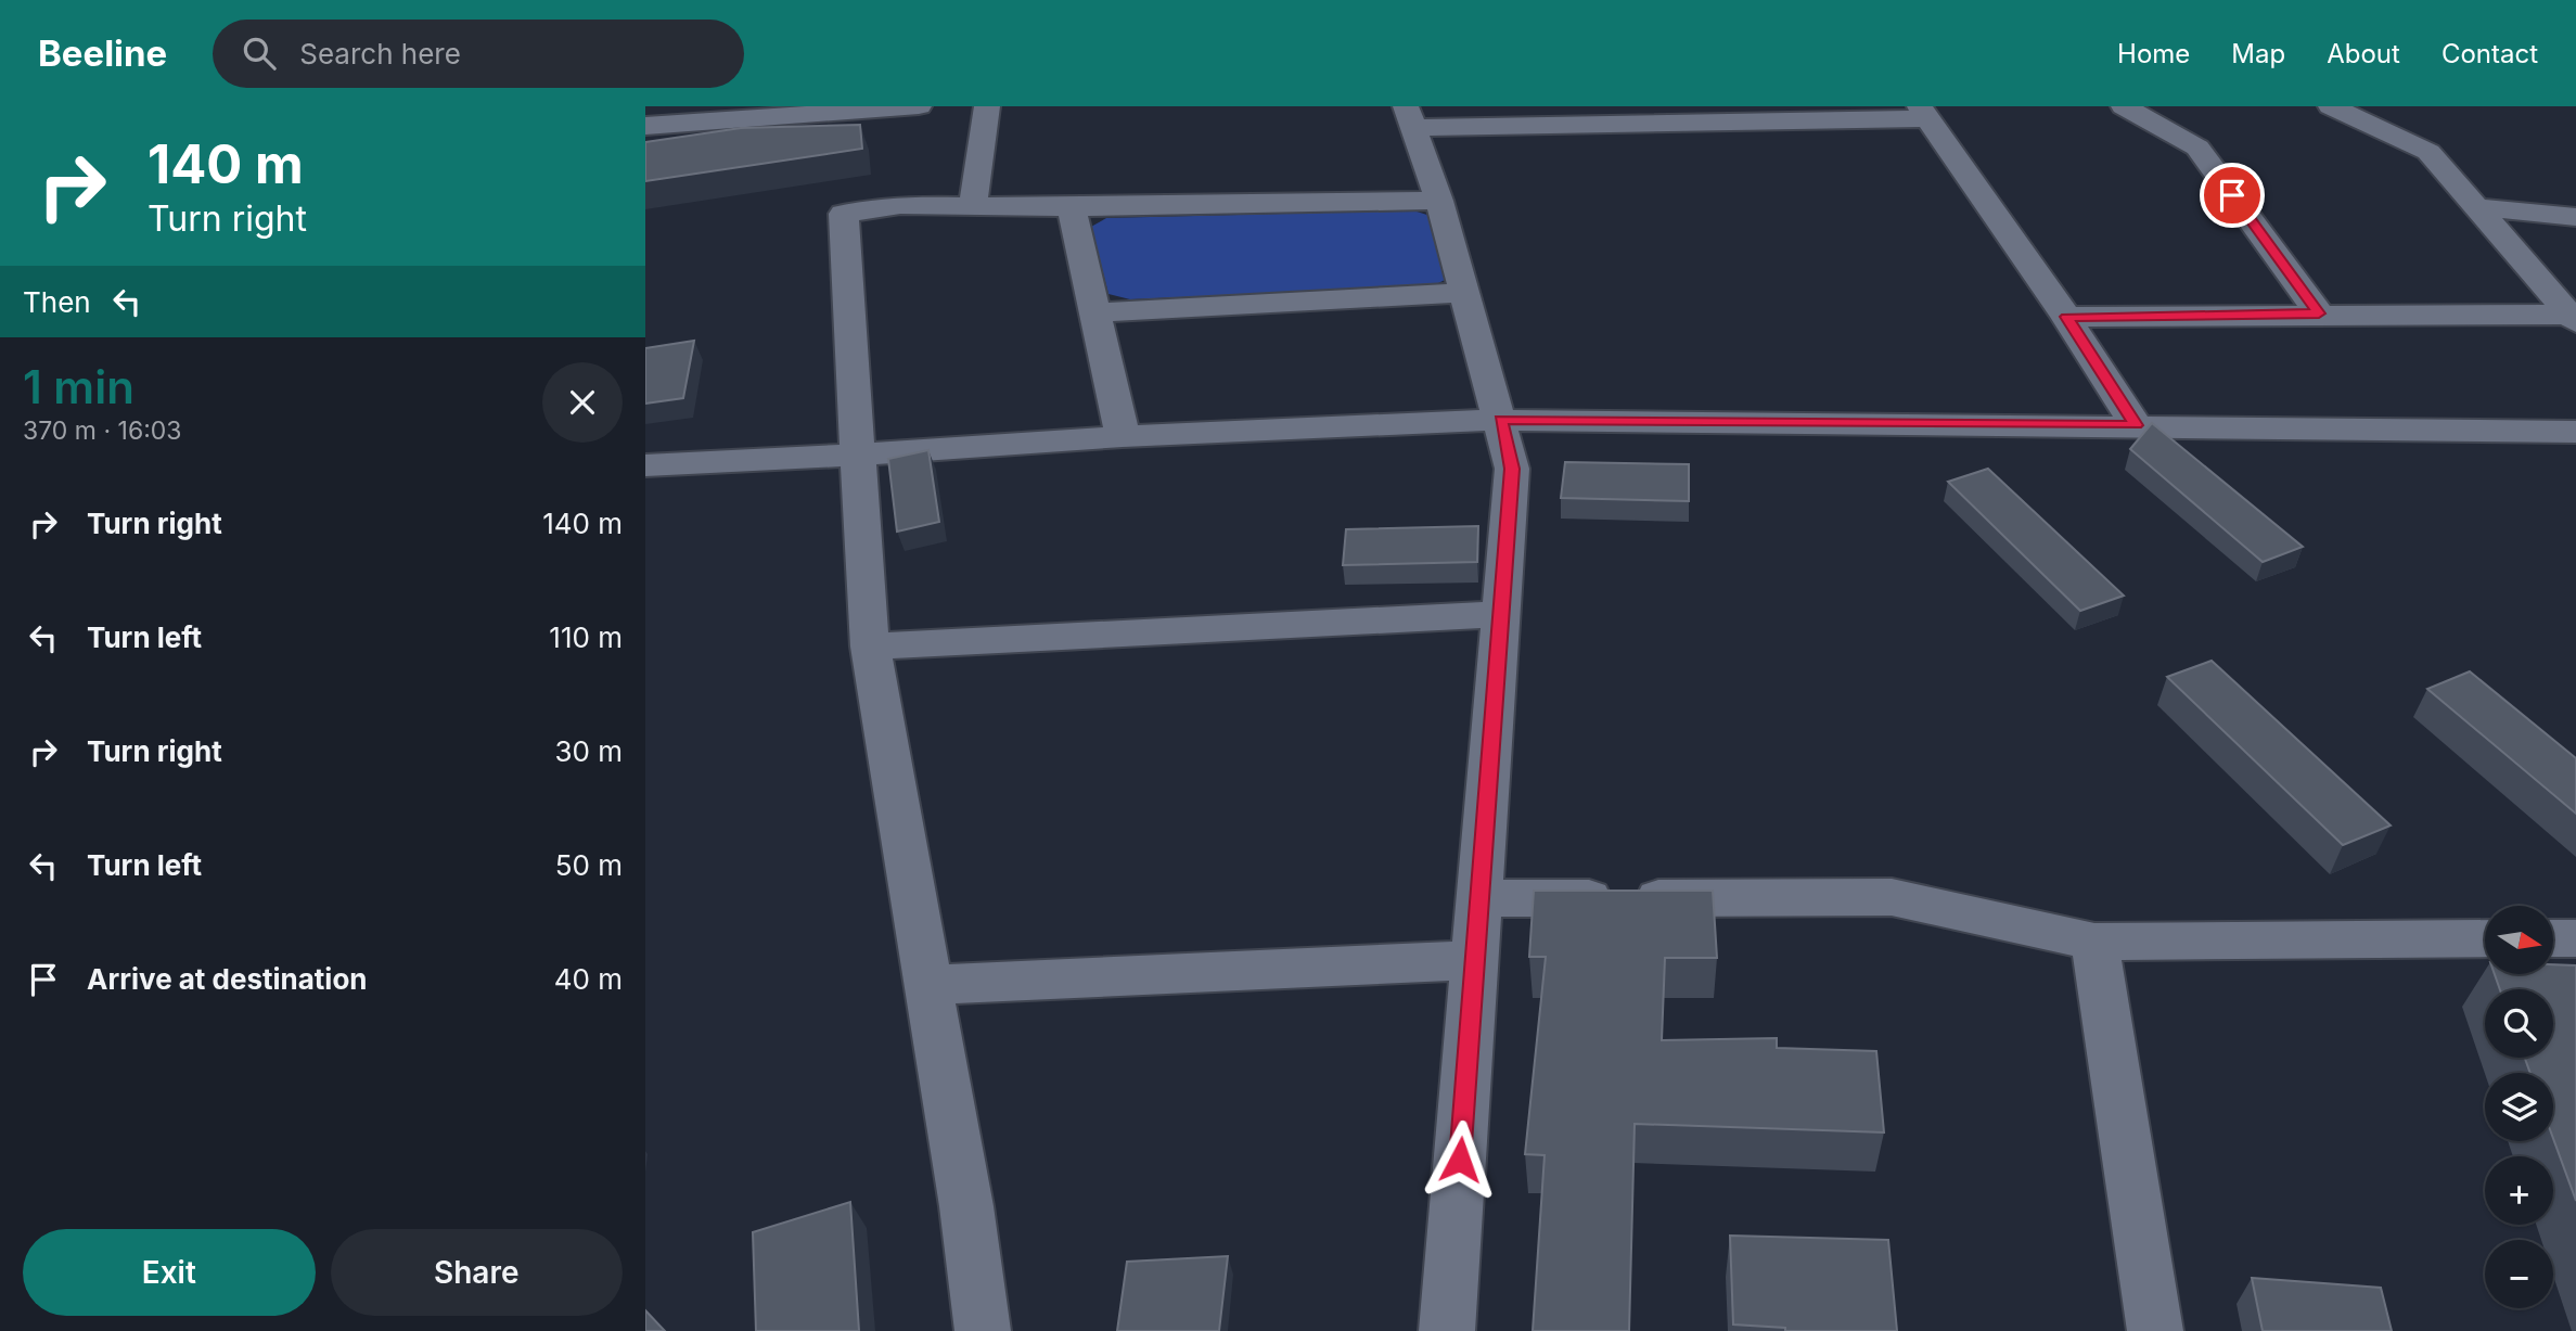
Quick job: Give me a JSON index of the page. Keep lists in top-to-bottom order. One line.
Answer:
{"north":"right","page":{"header":"Beeline","search":"Search here","nav":["Home","Map","About","Contact"],"turn":["140 m","Turn right"],"then":"Then","heading":["1 min","370 m · 16:03"],"list":[{"name":"Turn right","value":"140 m"},{"name":"Turn left","value":"110 m"},{"name":"Turn right","value":"30 m"},{"name":"Turn left","value":"50 m"},{"name":"Arrive at destination","value":"40 m"}],"map_buttons":["+","−"],"buttons":["Exit","Share"]}}
